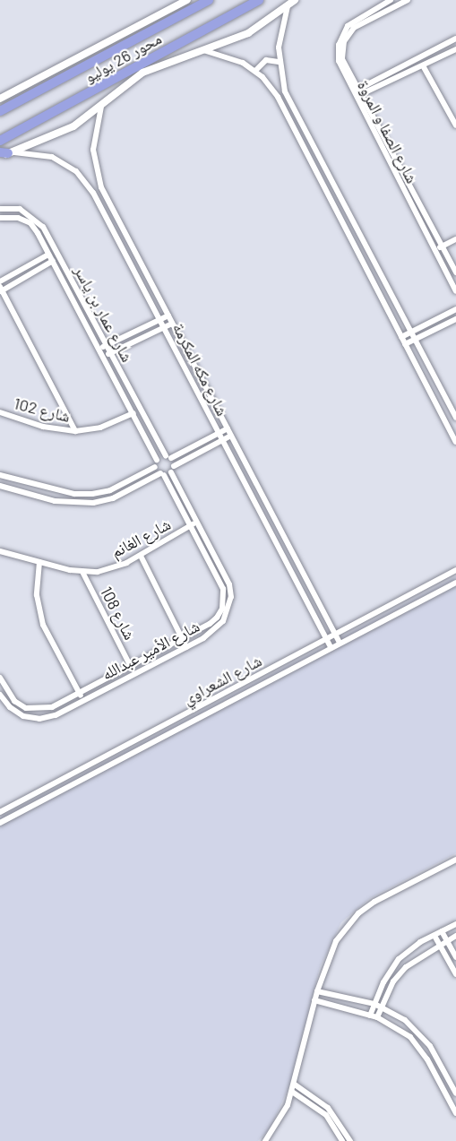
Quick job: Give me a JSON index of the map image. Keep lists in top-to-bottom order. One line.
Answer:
{"streets":{"highway":["محور 26 يوليو"],"street":["شارع الصفا و المروة","شارع عمار بن ياسر","شارع مكه المكرمة","شارع 102","شارع الغانم","شارع 108","شارع الأمير عبدالله","شارع الشعراوي"]},"crossings":[["شارع عمار بن ياسر","شارع 102"],["شارع مكه المكرمة","شارع الشعراوي"],["شارع الغانم","شارع 108"],["شارع 108","شارع الأمير عبدالله"]]}
